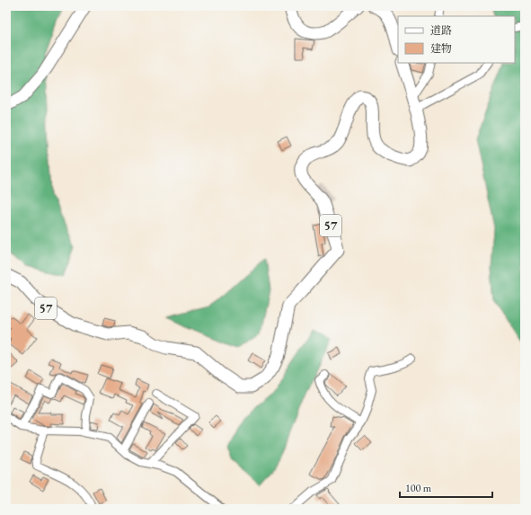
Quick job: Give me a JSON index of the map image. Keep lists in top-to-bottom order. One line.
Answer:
{"streets":{"main road":["57"]},"legend":["道路","建物"],"scale_bar":"100 m"}
